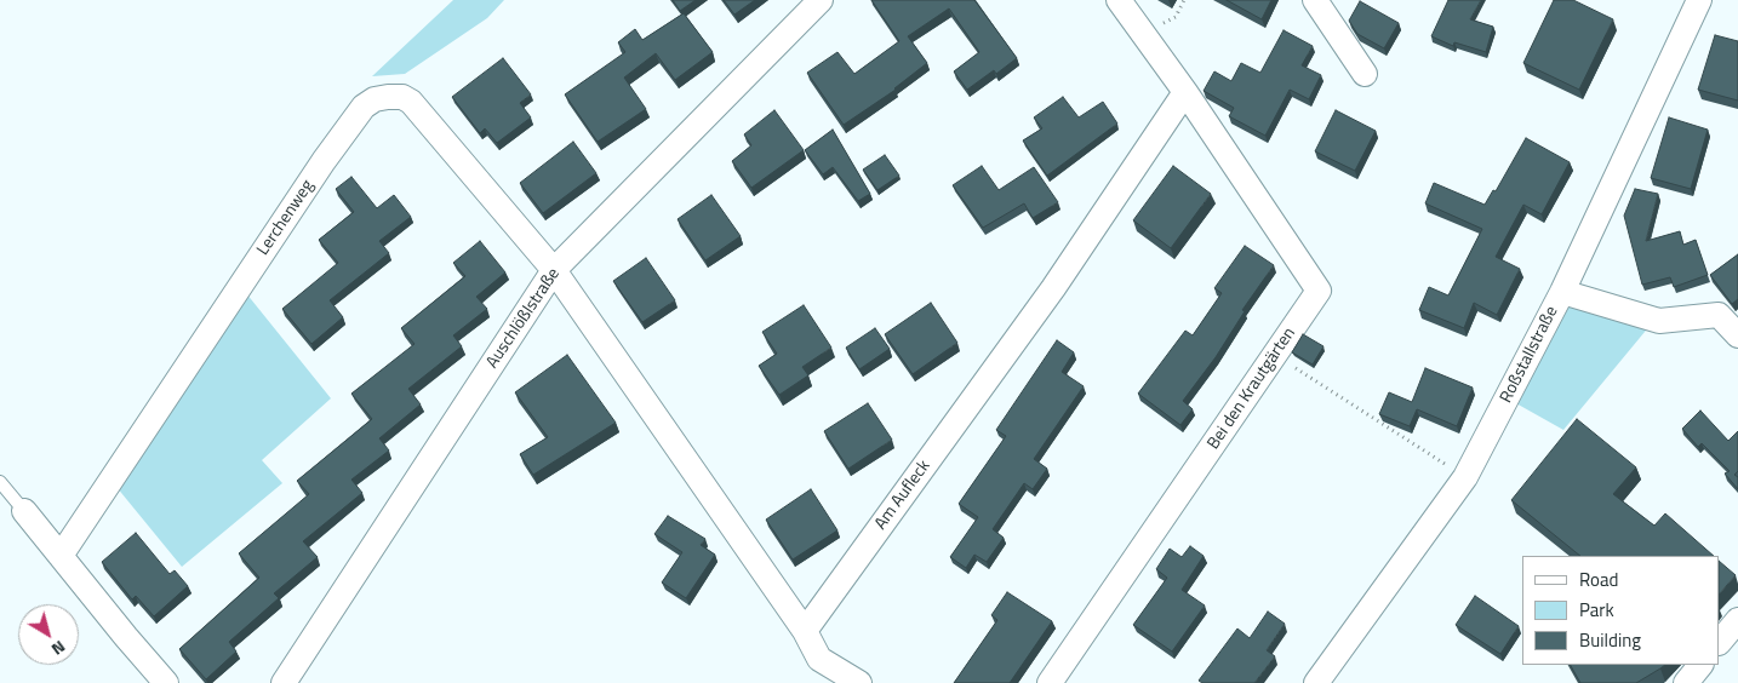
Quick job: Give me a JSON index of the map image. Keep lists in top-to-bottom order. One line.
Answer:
{"streets":{"street":["Lerchenweg","Auschlößlstraße","Roßstallstraße","Bei den Krautgärten","Am Aufleck"]},"crossings":[["Lerchenweg","Auschlößlstraße"],["Bei den Krautgärten","Am Aufleck"]],"legend":["Road","Park","Building"],"north":"bottom right"}
